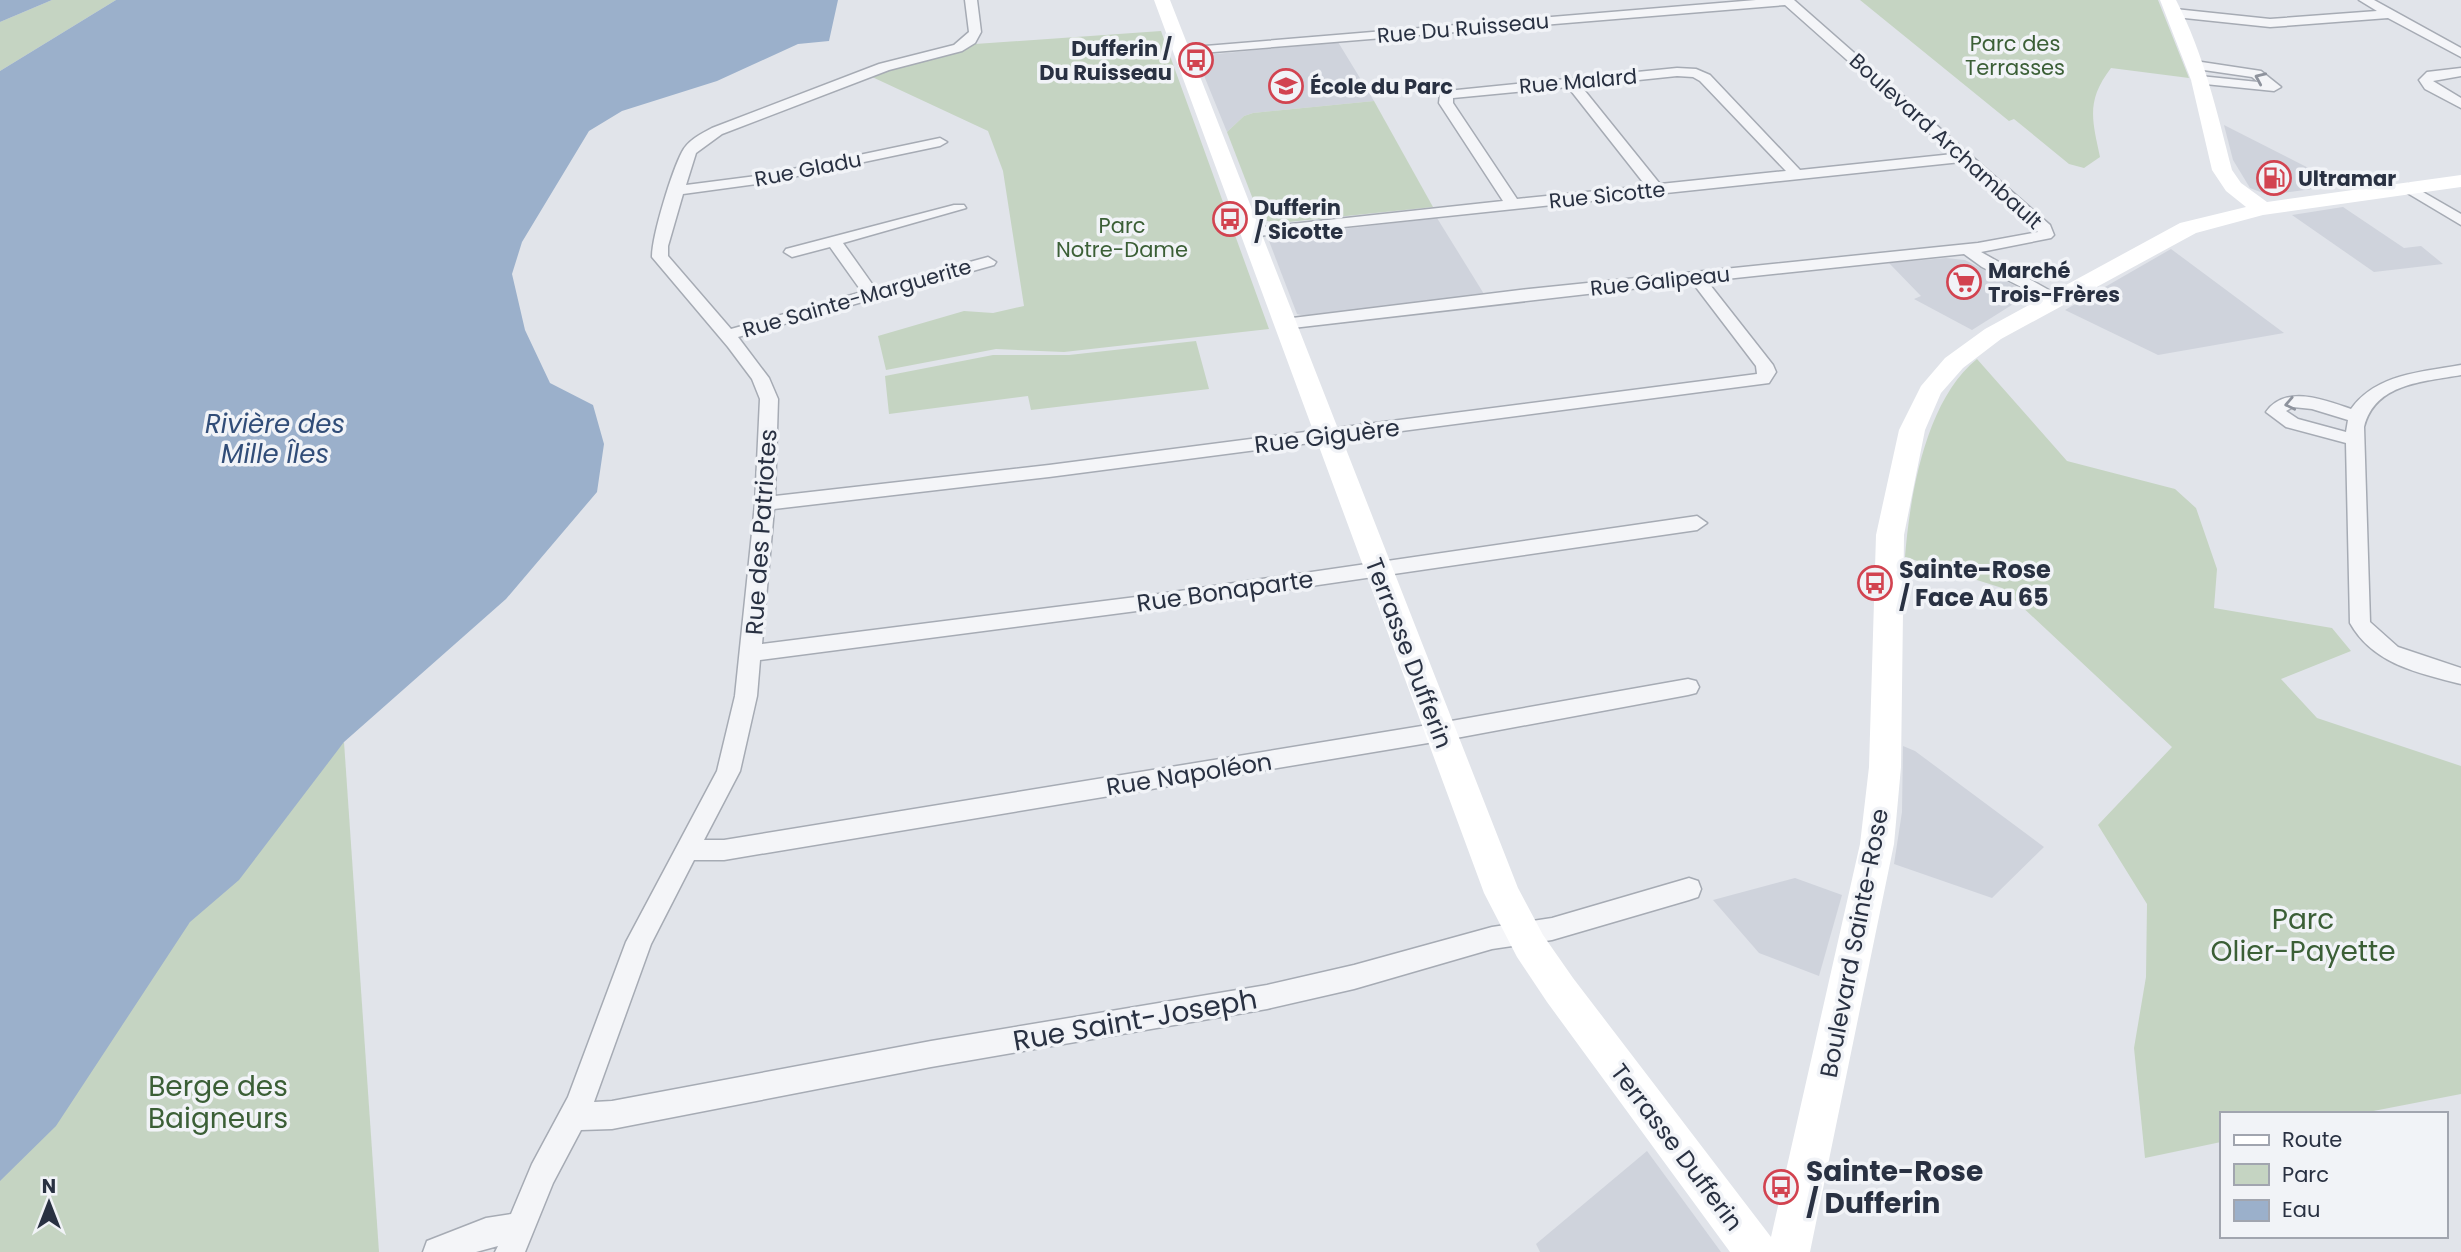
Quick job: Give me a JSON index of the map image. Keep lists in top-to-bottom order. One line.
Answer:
{"streets":{"street":["Rue Du Ruisseau","Rue Malard","Boulevard Archambault","Rue Gladu","Rue Sicotte","Rue Galipeau","Rue Sainte-Marguerite","Rue Giguère","Rue des Patriotes","Rue Bonaparte","Terrasse Dufferin","Rue Napoléon","Boulevard Sainte-Rose","Rue Saint-Joseph"]},"crossings":[["Rue Du Ruisseau","Boulevard Archambault"],["Rue Du Ruisseau","Terrasse Dufferin"],["Rue Malard","Rue Sicotte"],["Boulevard Archambault","Rue Sicotte"],["Boulevard Archambault","Rue Galipeau"],["Boulevard Archambault","Boulevard Sainte-Rose"],["Rue Gladu","Rue des Patriotes"],["Rue Sicotte","Terrasse Dufferin"],["Rue Galipeau","Rue Giguère"],["Rue Galipeau","Terrasse Dufferin"],["Rue Sainte-Marguerite","Rue des Patriotes"],["Rue Giguère","Rue des Patriotes"],["Rue Giguère","Terrasse Dufferin"],["Rue des Patriotes","Rue Bonaparte"],["Rue des Patriotes","Rue Napoléon"],["Rue des Patriotes","Rue Saint-Joseph"],["Rue Bonaparte","Terrasse Dufferin"],["Terrasse Dufferin","Rue Napoléon"],["Terrasse Dufferin","Rue Saint-Joseph"]],"water":["Rivière des Mille Îles"],"parks":["Parc des Terrasses","Parc Notre-Dame","Parc Olier-Payette","Berge des Baigneurs"],"places":{"bus stop":["Dufferin / Du Ruisseau","Dufferin / Sicotte","Sainte-Rose / Face Au 65","Sainte-Rose / Dufferin"],"school or university":["École du Parc"],"fuel station":["Ultramar"],"supermarket":["Marché Trois-Frères"]},"legend":["Route","Parc","Eau"],"north":"top"}
